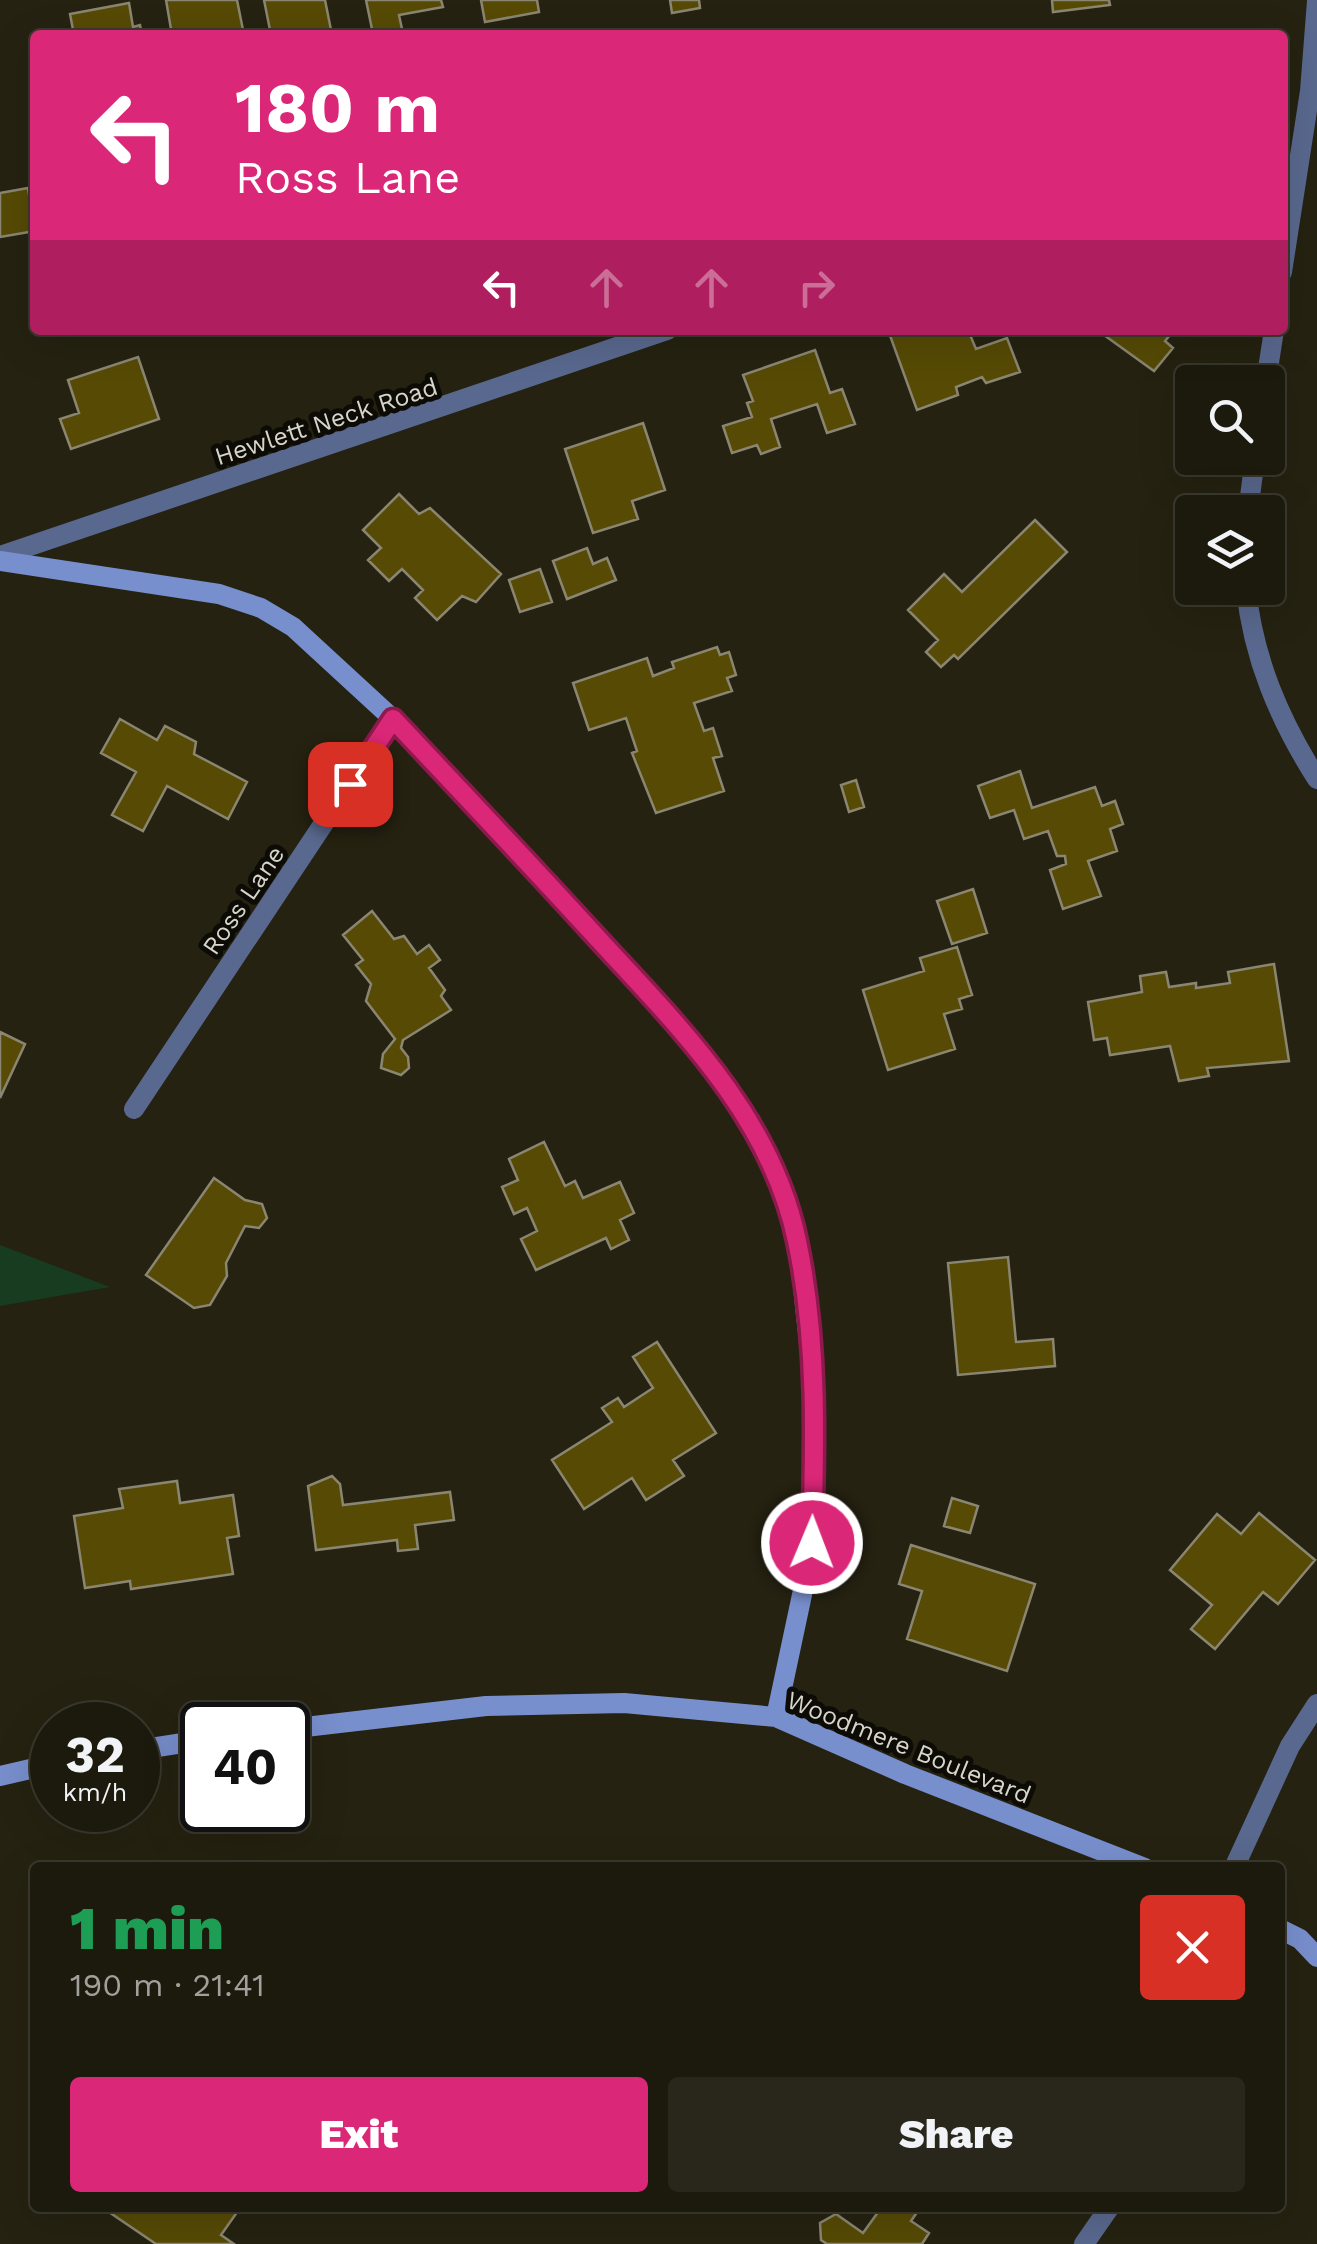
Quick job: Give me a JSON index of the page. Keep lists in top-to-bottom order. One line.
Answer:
{"streets":{"street":["Hewlett Neck Road","Ross Lane","Woodmere Boulevard"]},"page":{"turn":["180 m","Ross Lane"],"speed":"32 km/h","limit":"40","heading":["1 min","190 m · 21:41"],"buttons":["Exit","Share"]}}
